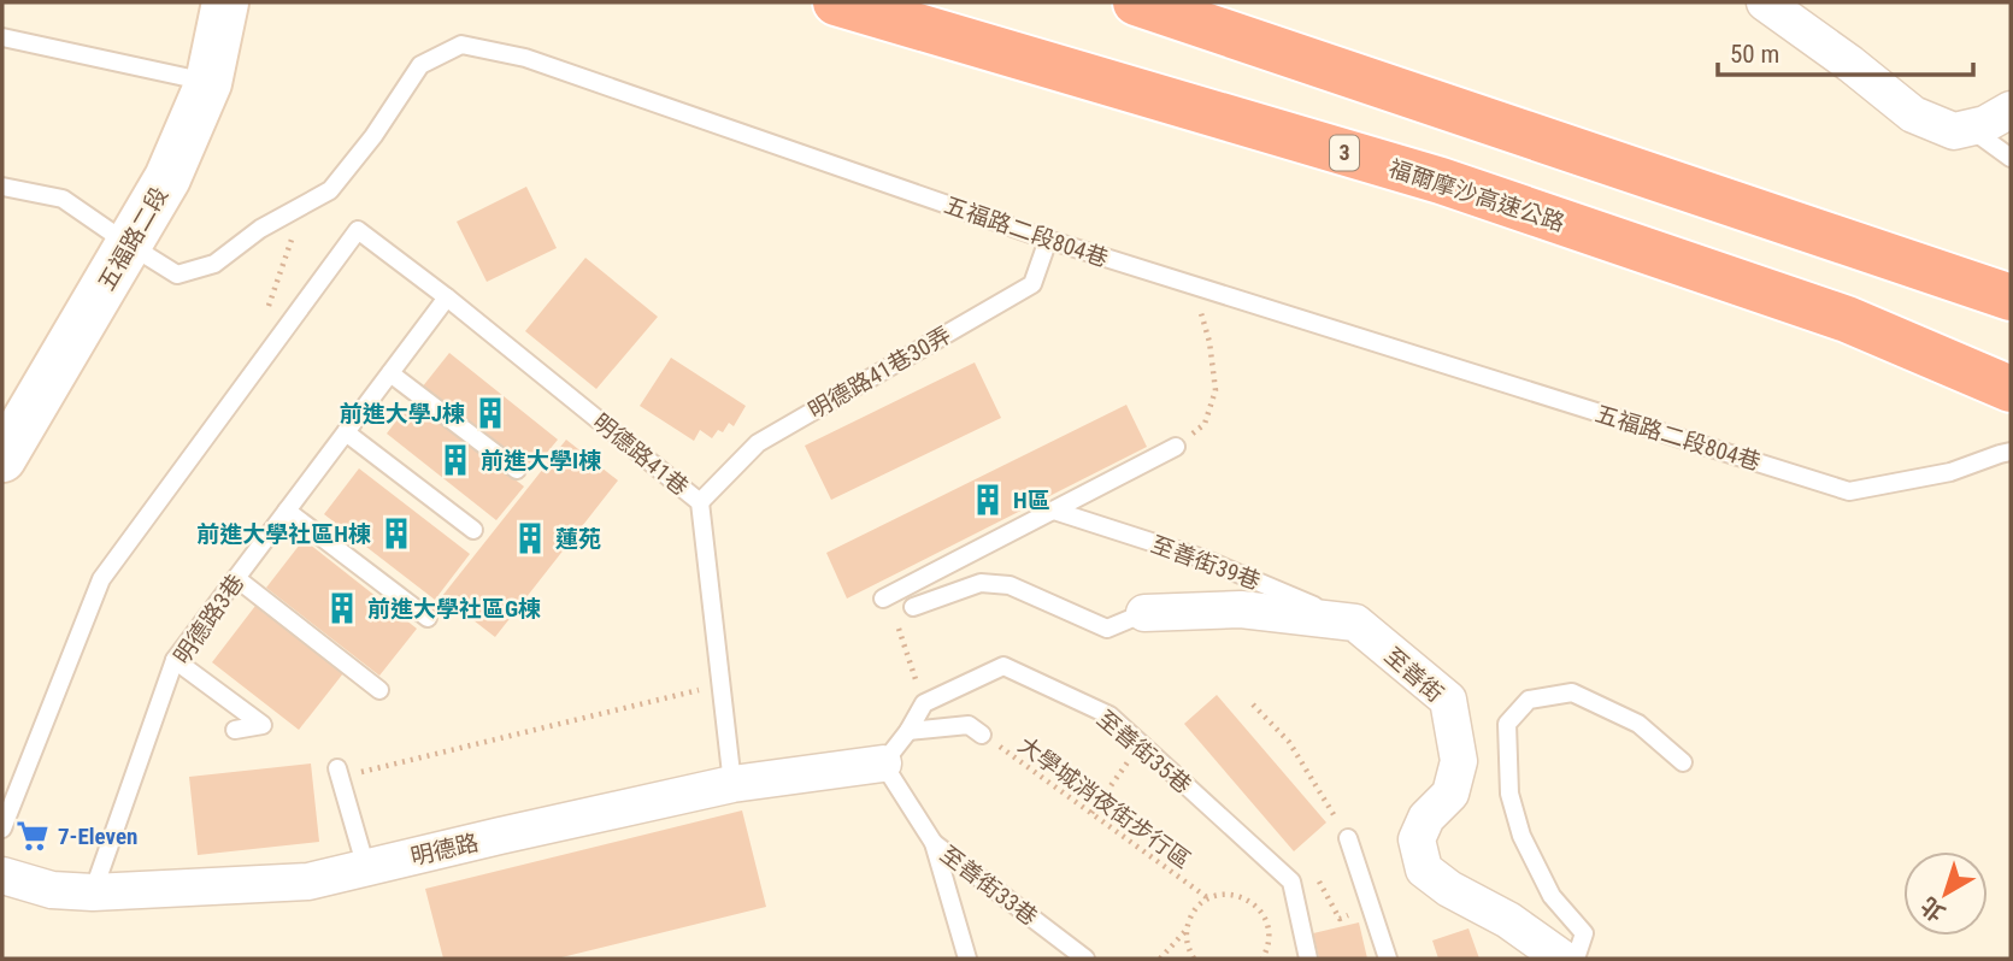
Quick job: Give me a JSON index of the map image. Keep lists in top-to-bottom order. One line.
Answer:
{"streets":{"highway":["3","福爾摩沙高速公路"],"main road":["五福路二段"],"street":["至善街","明德路"],"lane":["五福路二段804巷","明德路41巷30弄","明德路41巷","至善街39巷","明德路3巷","至善街35巷","至善街33巷"],"path":["大學城消夜街步行區"]},"crossings":[["五福路二段804巷","五福路二段"],["五福路二段804巷","明德路41巷30弄"],["明德路41巷30弄","明德路41巷"],["明德路41巷","明德路3巷"],["明德路41巷","明德路"],["至善街39巷","至善街"],["明德路3巷","明德路"]],"places":{"building":["前進大學J棟","前進大學I棟","H區","前進大學社區H棟","蓮苑","前進大學社區G棟"],"supermarket":["7-Eleven"]},"scale_bar":"50 m","north":"bottom left"}
